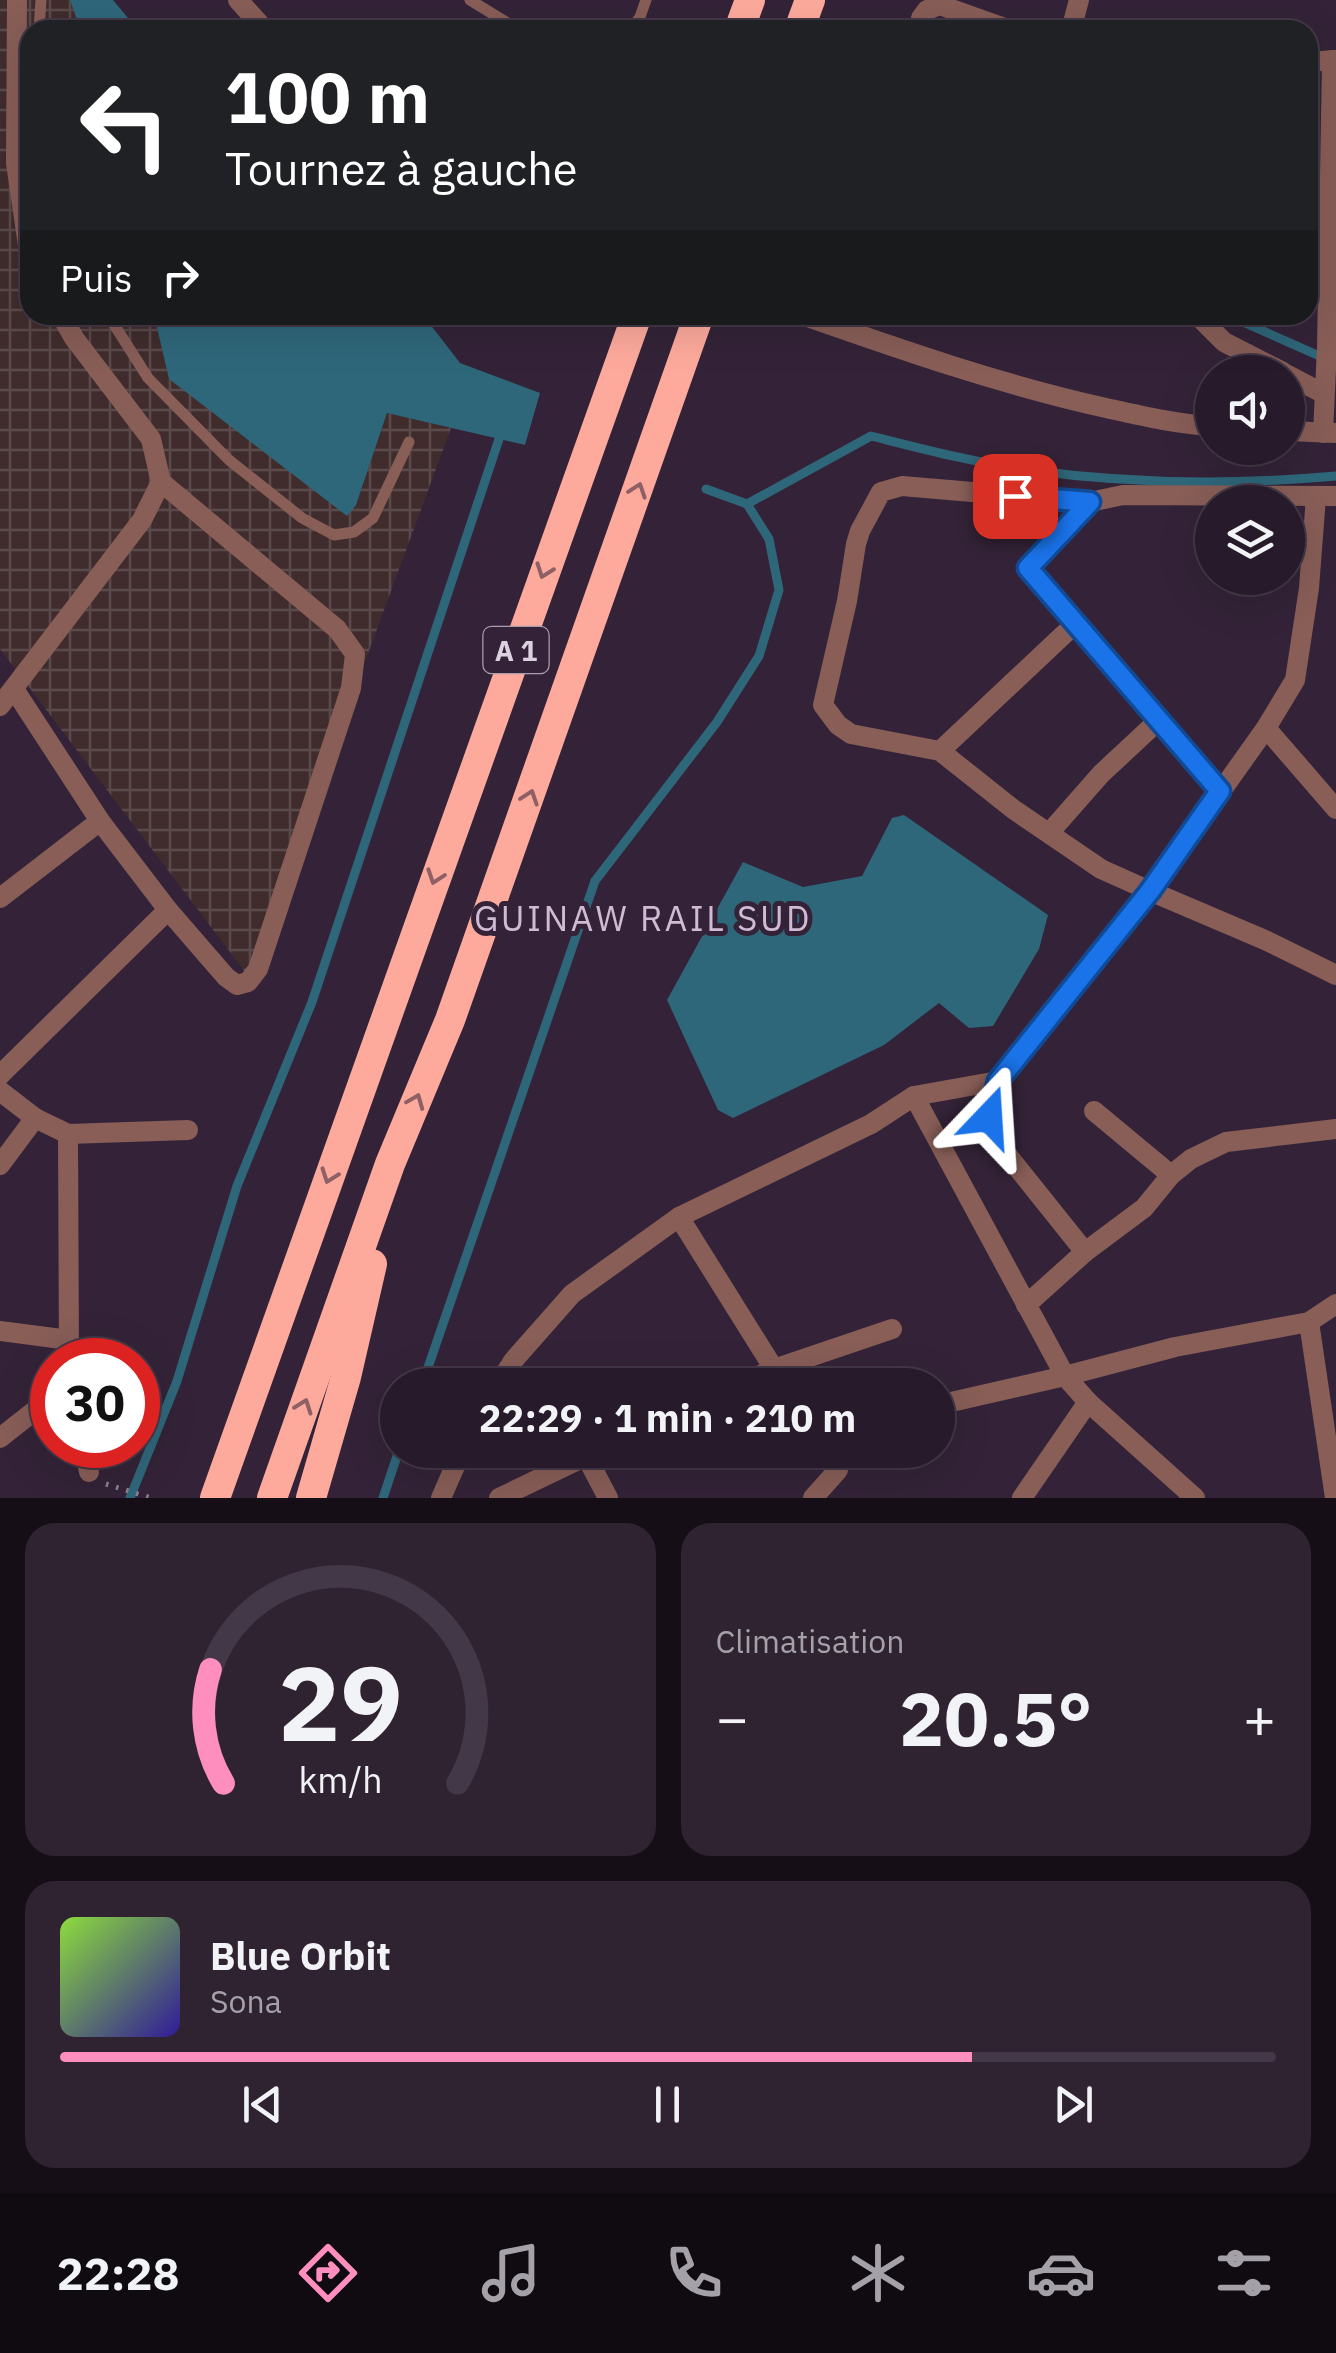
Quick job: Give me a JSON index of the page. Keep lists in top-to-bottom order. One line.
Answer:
{"streets":{"highway":["A 1"]},"districts":["GUINAW RAIL SUD"],"page":{"turn":["100 m","Tournez à gauche"],"then":"Puis","limit":"30","trip":"22:29 · 1 min · 210 m","tile":"Climatisation","heat":["−","20.5°","+"],"song":["Blue Orbit","Sona"],"tabs":"22:28","gauge":["29","km/h"]}}
